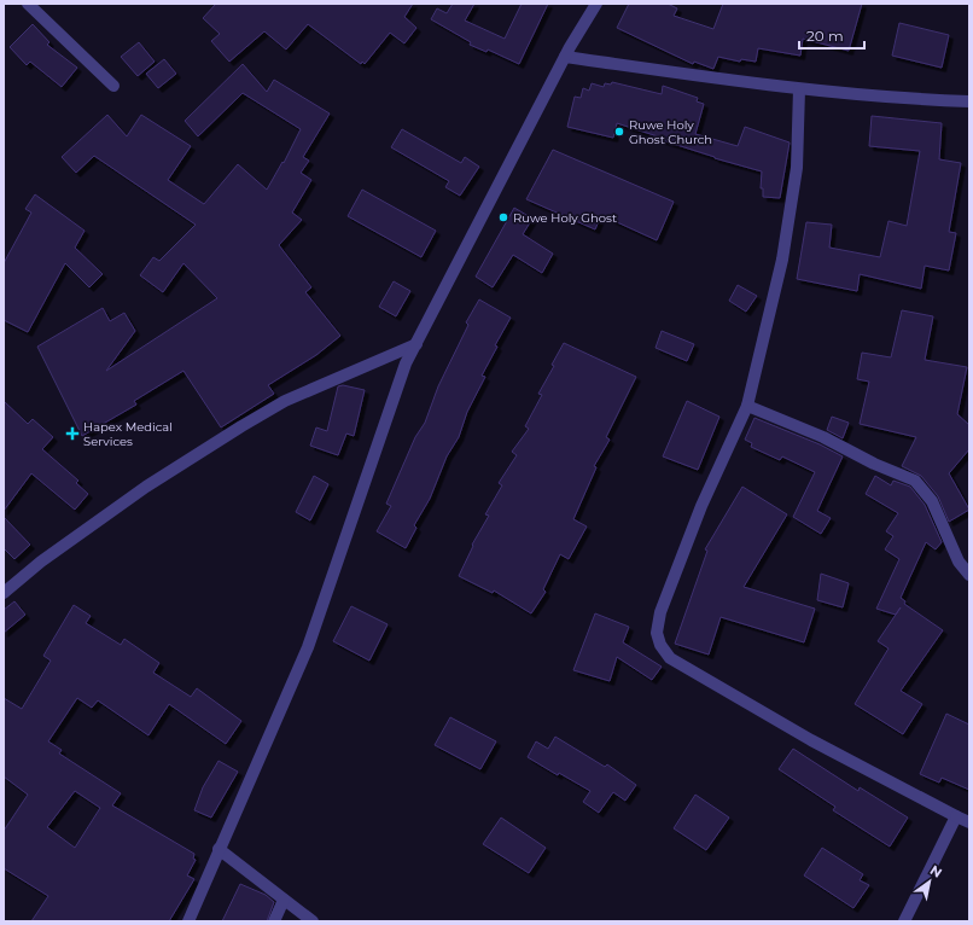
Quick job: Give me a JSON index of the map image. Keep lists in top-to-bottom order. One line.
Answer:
{"places":{"other":["Ruwe Holy Ghost Church","Ruwe Holy Ghost"],"health":["Hapex Medical Services"]},"scale_bar":"20 m","north":"top right"}
